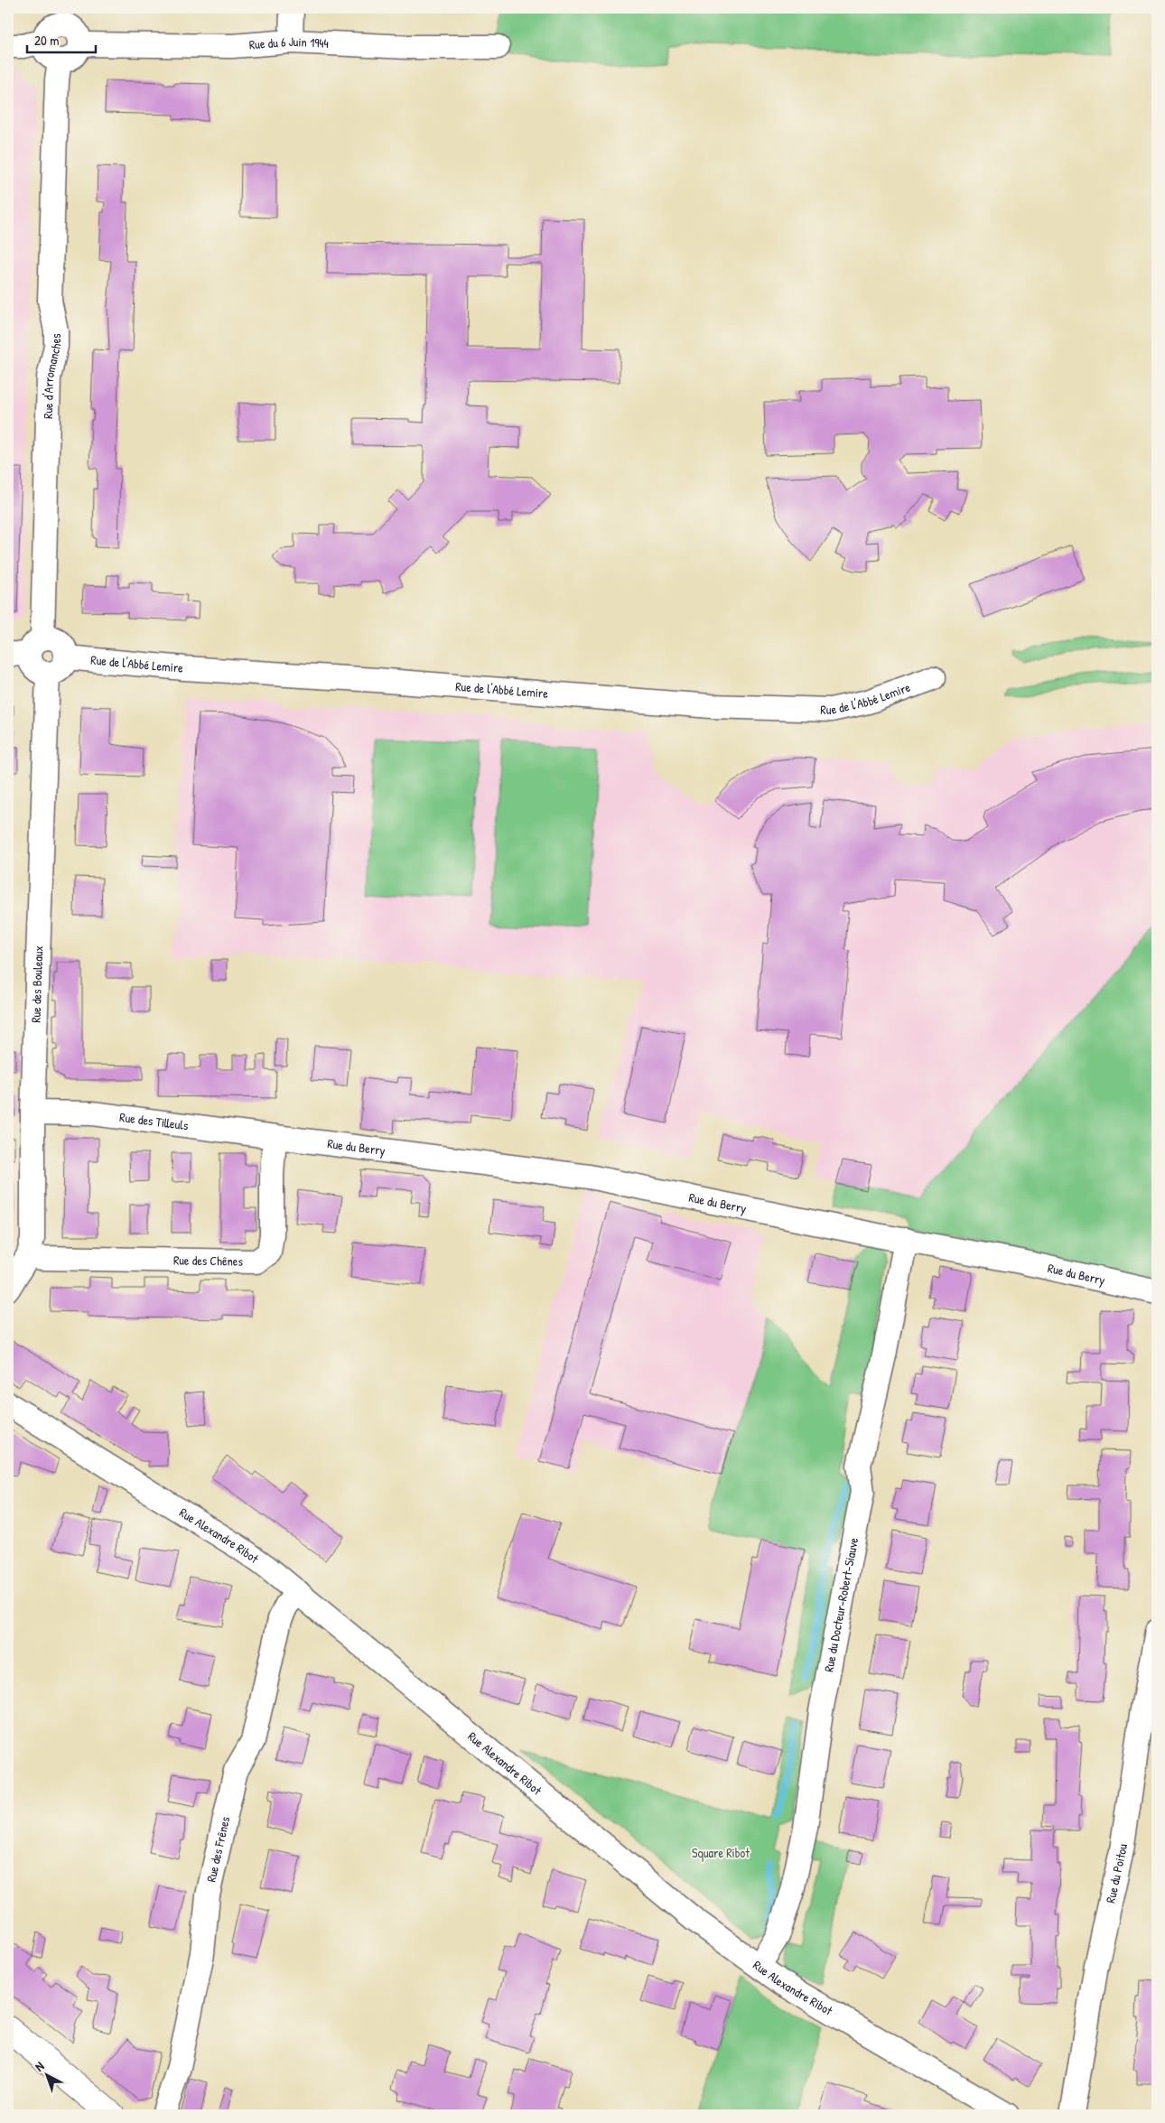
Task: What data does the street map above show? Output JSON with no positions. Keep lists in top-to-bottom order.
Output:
{
  "streets": {
    "street": [
      "Rue du 6 Juin 1944",
      "Rue d'Arromanches",
      "Rue de l'Abbé Lemire",
      "Rue des Bouleaux",
      "Rue des Tilleuls",
      "Rue du Berry",
      "Rue des Chênes",
      "Rue Alexandre Ribot",
      "Rue du Docteur-Robert-Siauve",
      "Rue des Frênes",
      "Rue du Poitou"
    ]
  },
  "crossings": [
    ["Rue du 6 Juin 1944", "Rue d'Arromanches"],
    ["Rue d'Arromanches", "Rue de l'Abbé Lemire"],
    ["Rue d'Arromanches", "Rue des Bouleaux"],
    ["Rue de l'Abbé Lemire", "Rue des Bouleaux"],
    ["Rue des Bouleaux", "Rue des Tilleuls"],
    ["Rue des Bouleaux", "Rue des Chênes"],
    ["Rue des Tilleuls", "Rue du Berry"],
    ["Rue des Tilleuls", "Rue des Chênes"],
    ["Rue du Berry", "Rue des Chênes"],
    ["Rue du Berry", "Rue du Docteur-Robert-Siauve"],
    ["Rue Alexandre Ribot", "Rue du Docteur-Robert-Siauve"],
    ["Rue Alexandre Ribot", "Rue des Frênes"]
  ],
  "parks": ["Square Ribot"],
  "scale_bar": "20 m",
  "north": "top left"
}
